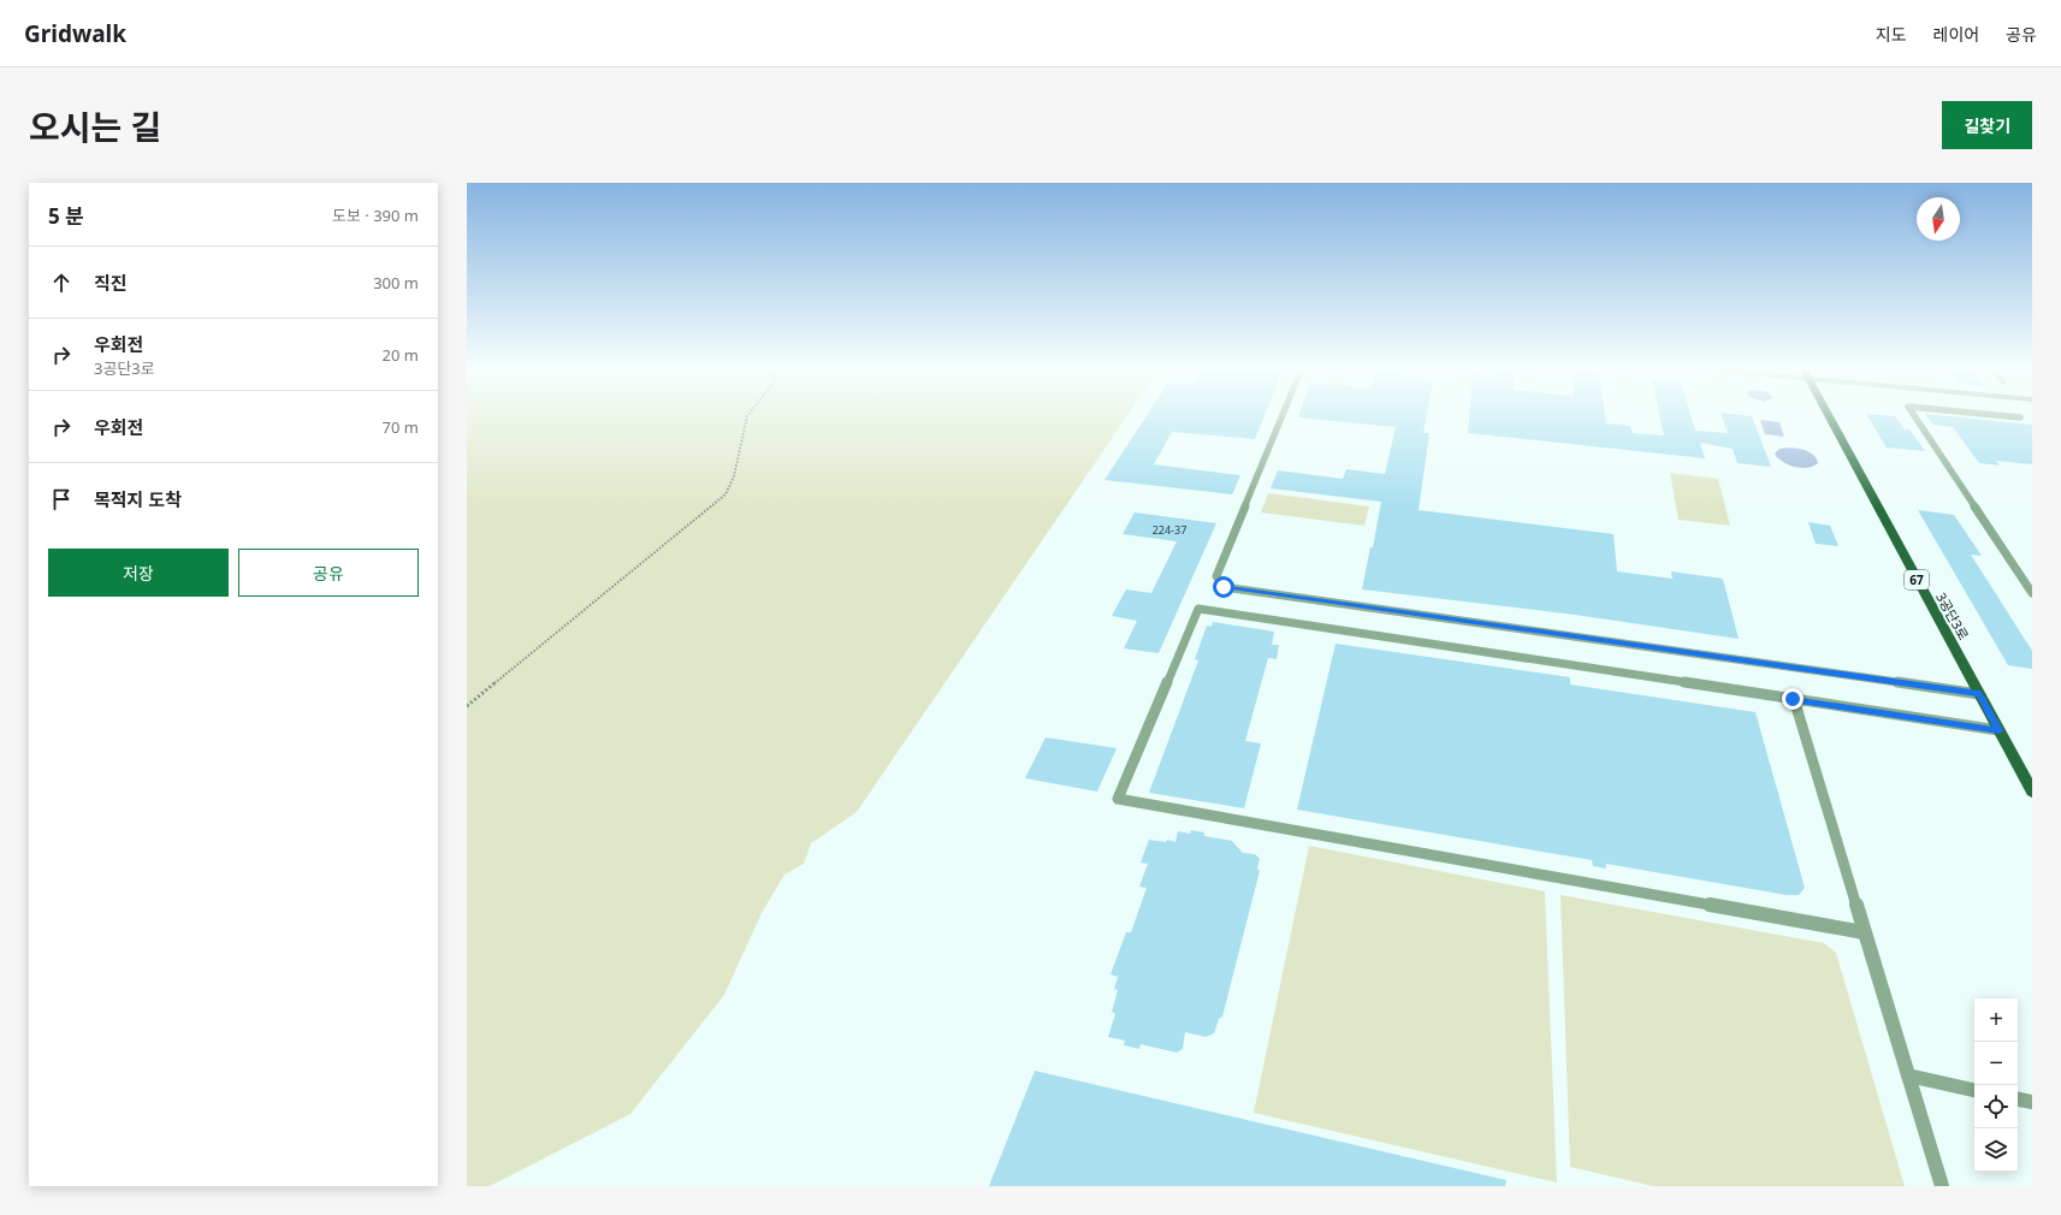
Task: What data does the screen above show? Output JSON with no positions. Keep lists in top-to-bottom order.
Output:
{
  "streets": {
    "main road": ["67", "3공단3로"]
  },
  "house_numbers": ["224-37"],
  "north": "bottom",
  "page": {
    "header": "Gridwalk",
    "nav": ["지도", "레이어", "공유"],
    "title": "오시는 길",
    "buttons": [
      "길찾기",
      ["저장", "공유"]
    ],
    "heading": ["5 분", "도보 · 390 m"],
    "list": [
      ["직진", "300 m"],
      ["우회전", "3공단3로", "20 m"],
      ["우회전", "70 m"],
      "목적지 도착"
    ],
    "map_buttons": ["+", "−"]
  }
}
